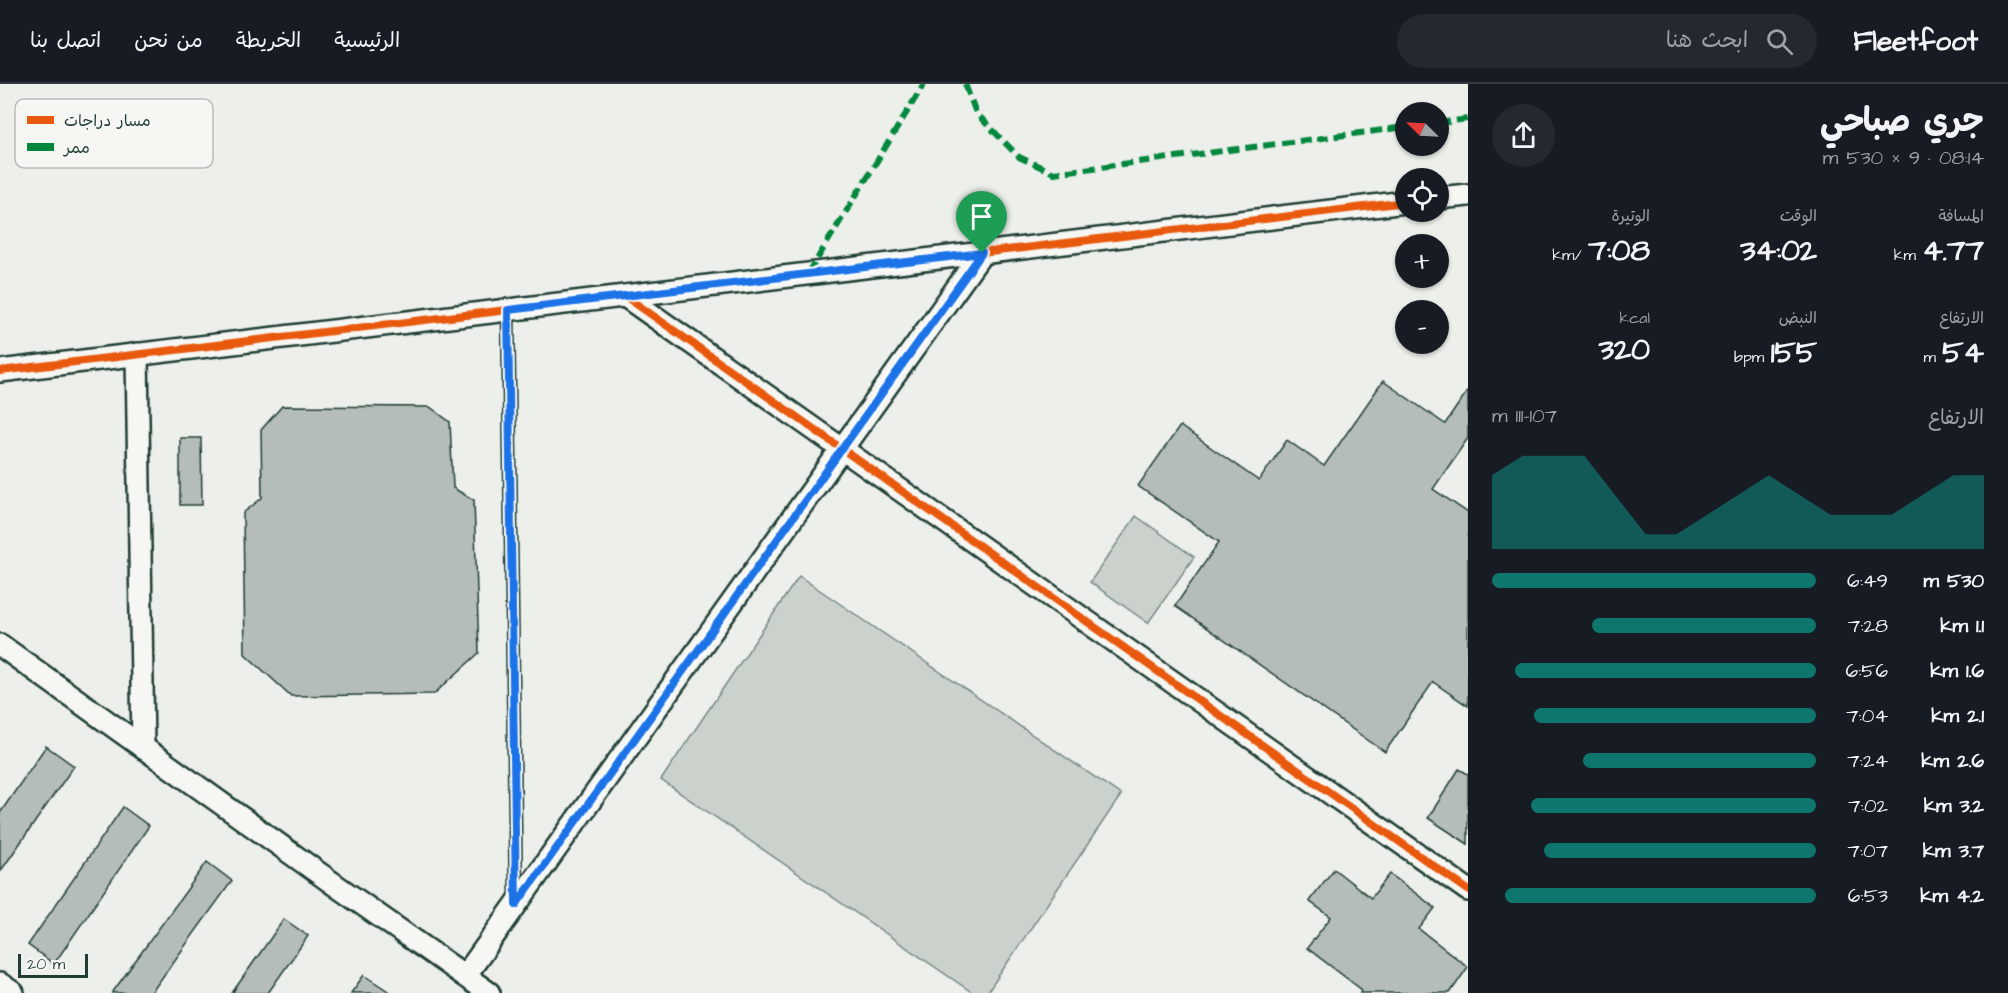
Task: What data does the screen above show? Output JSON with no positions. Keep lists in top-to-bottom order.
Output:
{
  "legend": ["مسار دراجات", "ممر"],
  "scale_bar": "20 m",
  "north": "top left",
  "page": {
    "header": "Fleetfoot",
    "search": "ابحث هنا",
    "nav": [
      "الرئيسية",
      "الخريطة",
      "من نحن",
      "اتصل بنا"
    ],
    "heading": ["جري صباحي", "08:14 · 9 × 530 m"],
    "map_buttons": ["+", "−"],
    "stats": [
      ["المسافة", "4.77 km"],
      ["الوقت", "34:02"],
      ["الوتيرة", "7:08 /km"],
      ["الارتفاع", "54 m"],
      ["النبض", "155 bpm"],
      ["kcal", "320"]
    ],
    "chart": ["الارتفاع", "107–111 m"],
    "list": [
      {
        "name": "530 m",
        "note": "6:49"
      },
      {
        "name": "1.1 km",
        "note": "7:28"
      },
      {
        "name": "1.6 km",
        "note": "6:56"
      },
      {
        "name": "2.1 km",
        "note": "7:04"
      },
      {
        "name": "2.6 km",
        "note": "7:24"
      },
      {
        "name": "3.2 km",
        "note": "7:02"
      },
      {
        "name": "3.7 km",
        "note": "7:07"
      },
      {
        "name": "4.2 km",
        "note": "6:53"
      }
    ],
    "scale": "20 m"
  }
}
